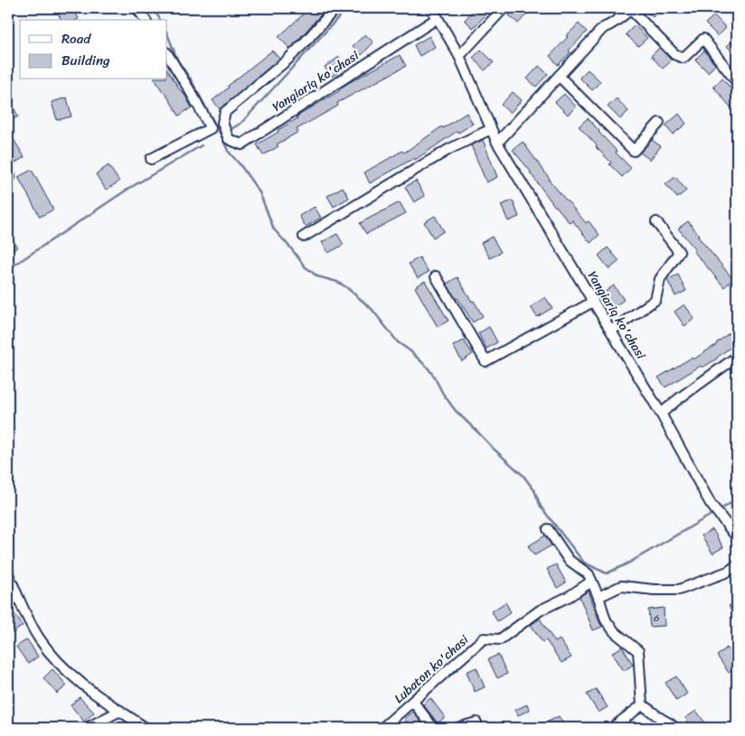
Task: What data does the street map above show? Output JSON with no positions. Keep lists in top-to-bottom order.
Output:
{
  "streets": {
    "street": ["Yangiariq ko'chasi", "Lubaton ko'chasi"]
  },
  "house_numbers": ["6"],
  "legend": ["Road", "Building"]
}
